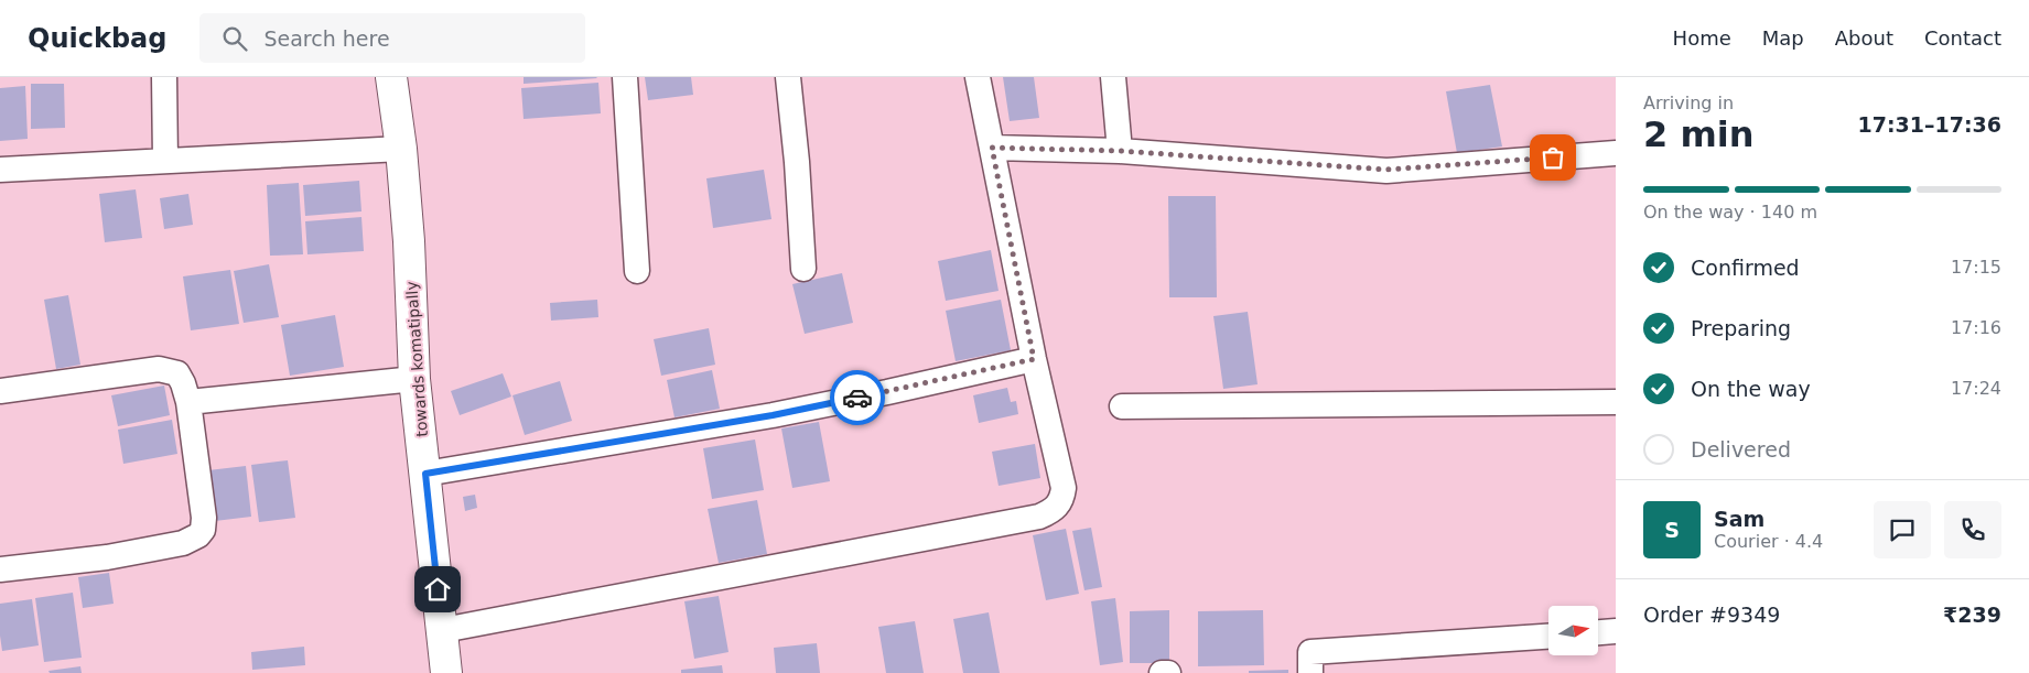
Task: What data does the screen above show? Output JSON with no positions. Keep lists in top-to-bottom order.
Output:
{
  "streets": {
    "street": ["towards komatipally"]
  },
  "north": "right",
  "page": {
    "header": "Quickbag",
    "search": "Search here",
    "nav": [
      "Home",
      "Map",
      "About",
      "Contact"
    ],
    "heading": ["2 min", "Arriving in", "17:31–17:36"],
    "panel": [
      "Sam",
      "Courier · 4.4",
      "Order #9349",
      "₹239"
    ],
    "bar": "On the way · 140 m",
    "list": [
      ["Confirmed", "17:15"],
      ["Preparing", "17:16"],
      ["On the way", "17:24"],
      "Delivered"
    ],
    "round": "S"
  }
}
